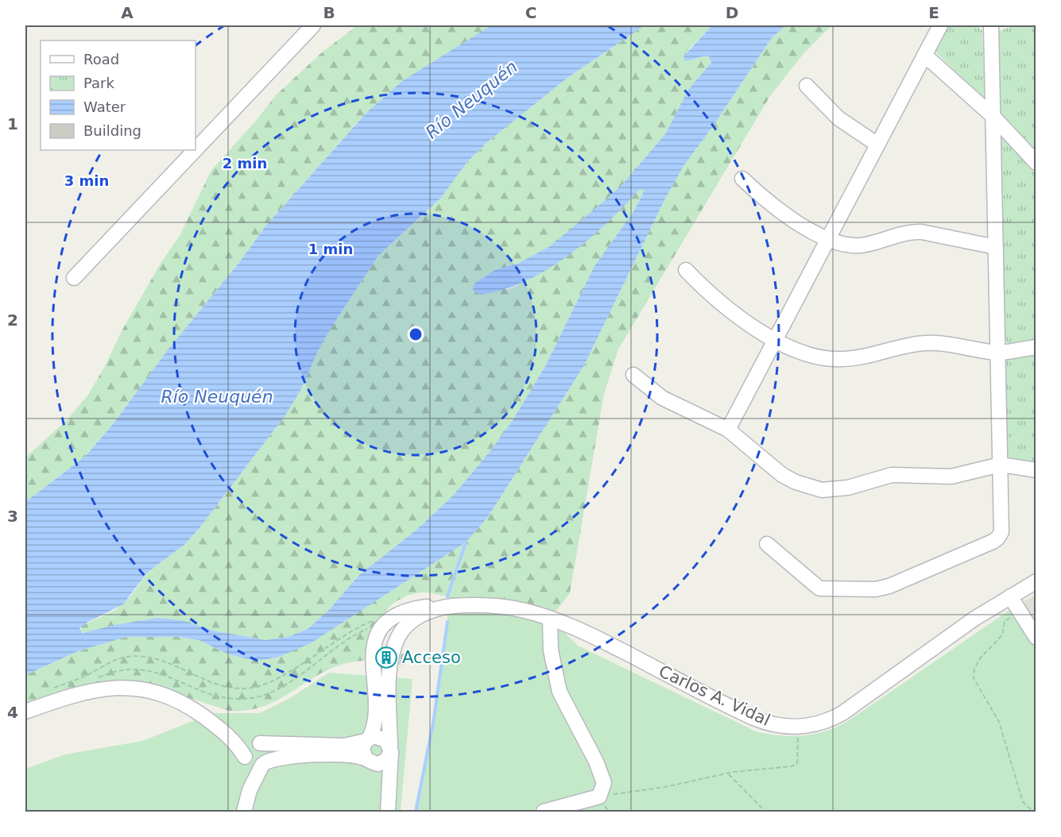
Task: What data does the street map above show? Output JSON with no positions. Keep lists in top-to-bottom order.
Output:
{
  "streets": {
    "street": ["Carlos A. Vidal"]
  },
  "water": ["Río Neuquén"],
  "places": {
    "building": ["Acceso"]
  },
  "legend": [
    "Road",
    "Park",
    "Water",
    "Building"
  ],
  "grid": {
    "columns": [
      "A",
      "B",
      "C",
      "D",
      "E"
    ],
    "rows": [
      "1",
      "2",
      "3",
      "4"
    ]
  },
  "rings": ["2 min", "3 min", "1 min"]
}
